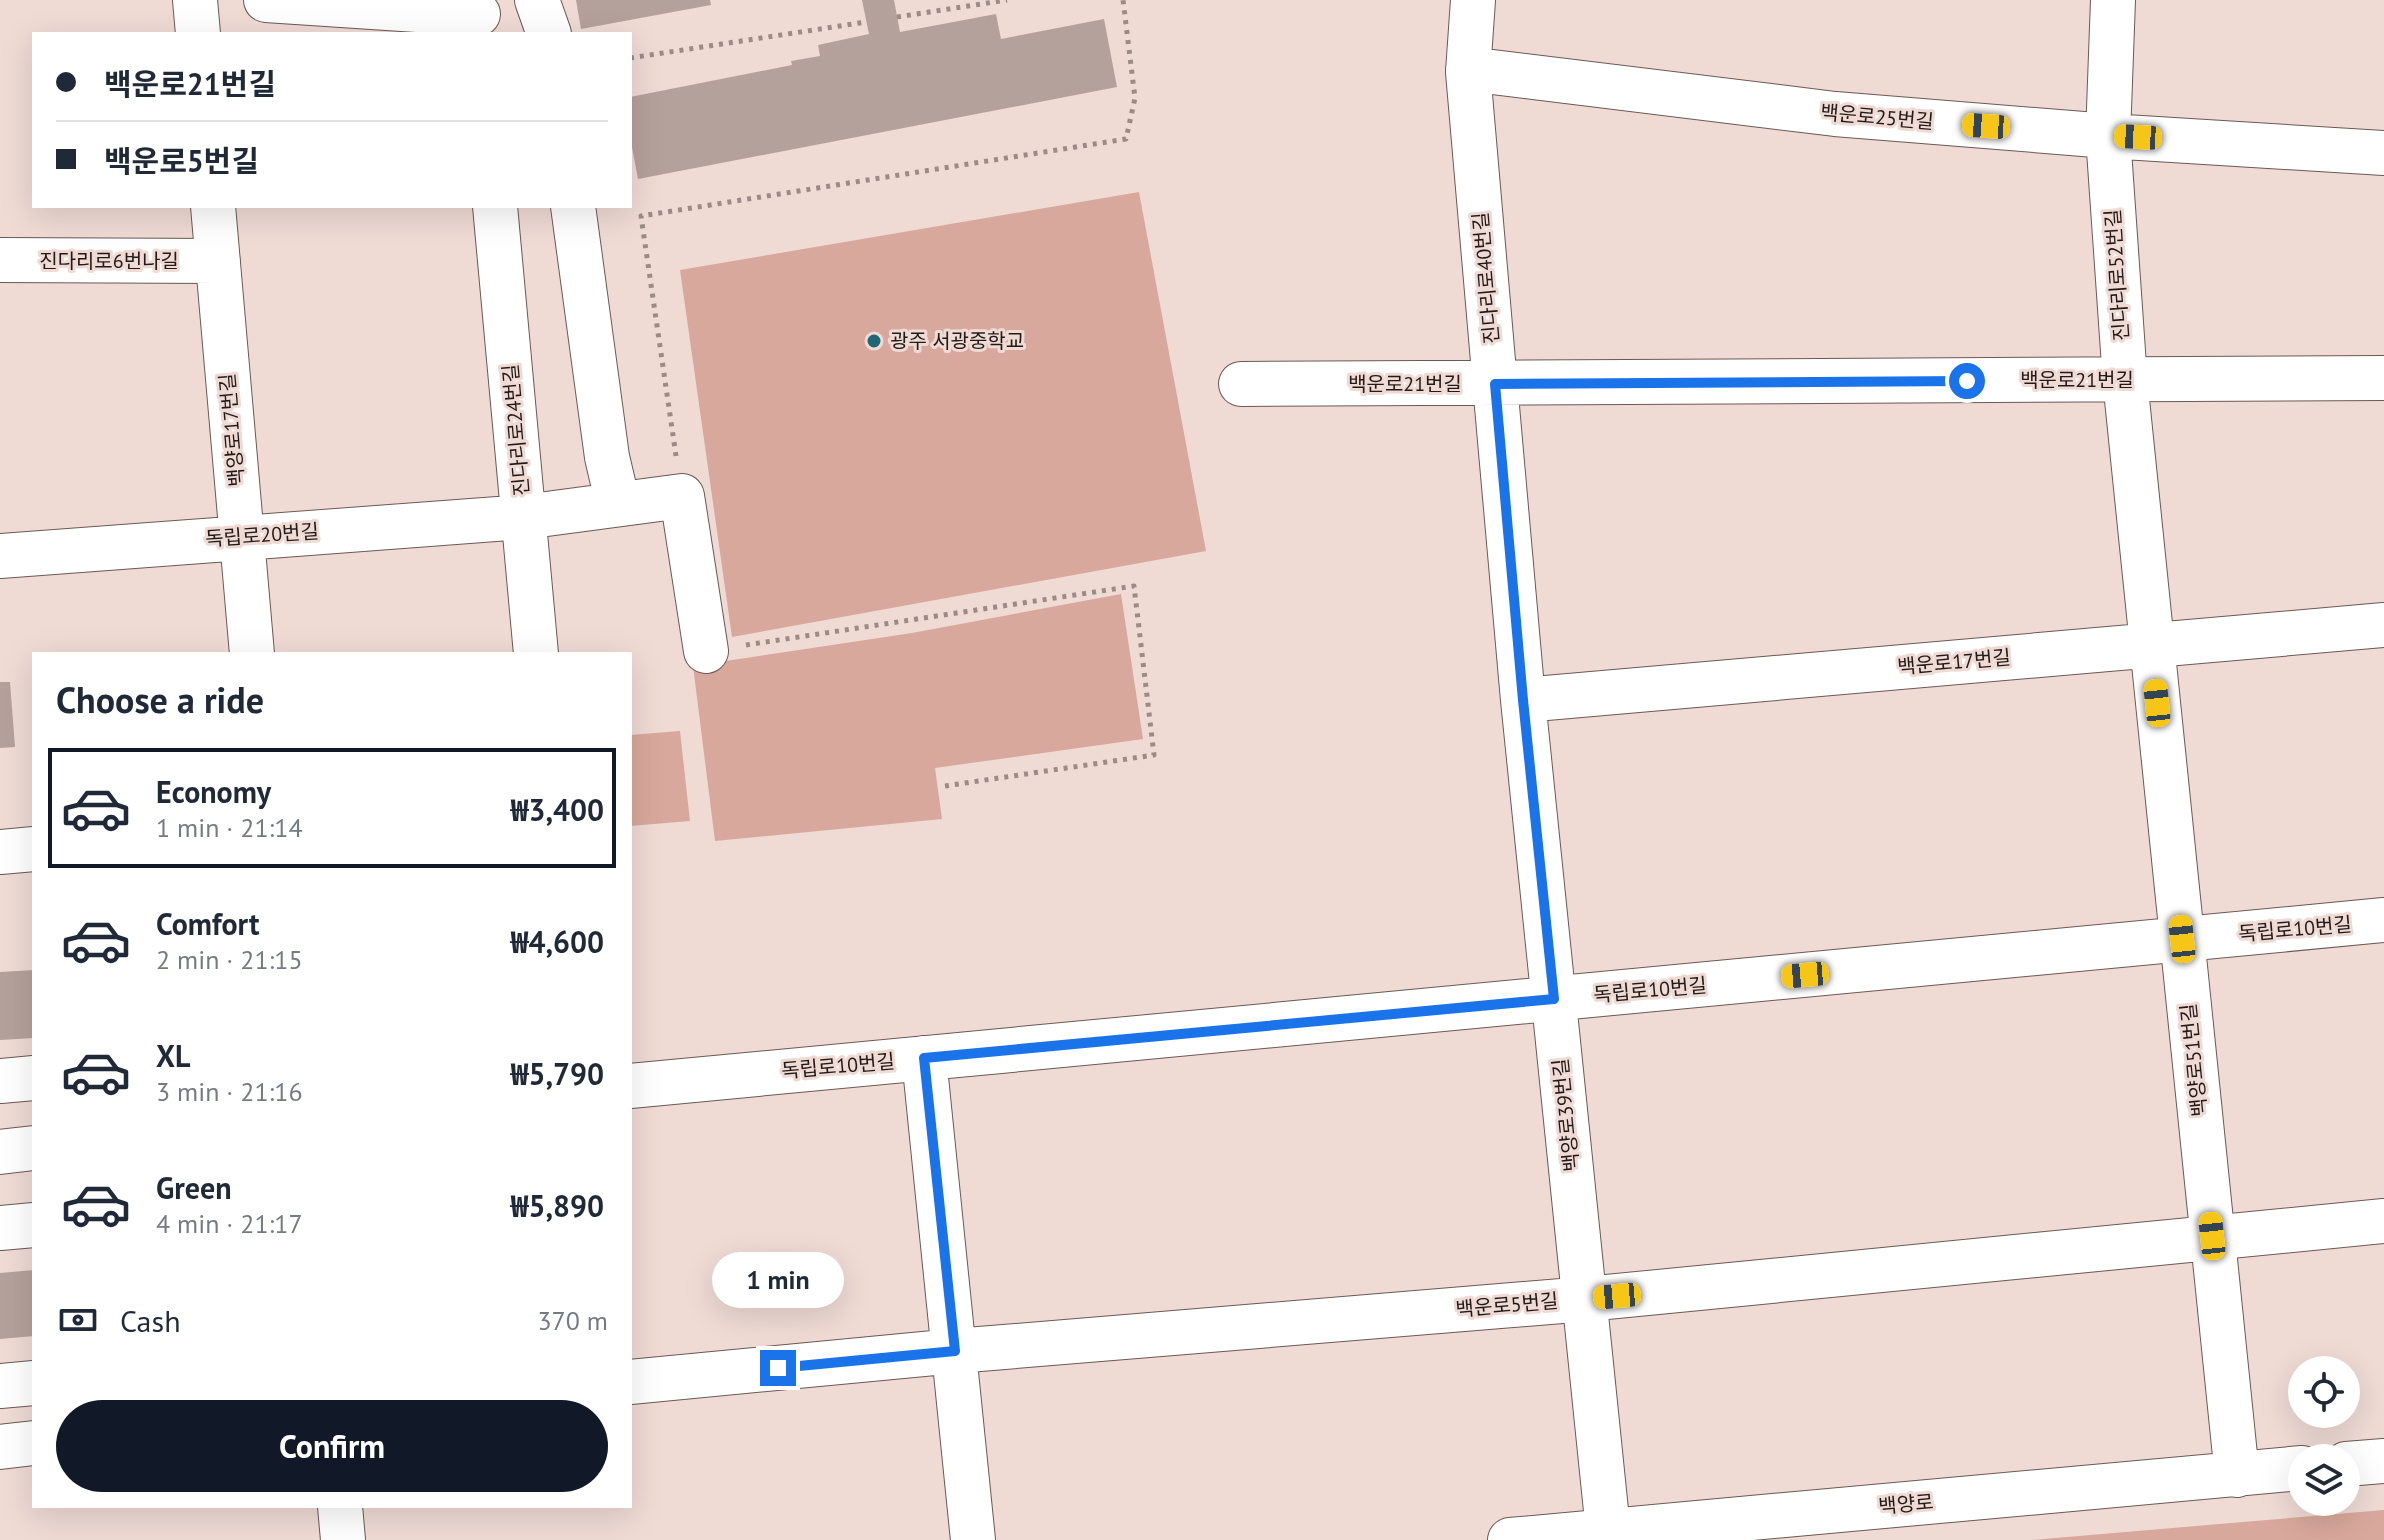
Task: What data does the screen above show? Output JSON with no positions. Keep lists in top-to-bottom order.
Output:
{
  "streets": {
    "street": [
      "백운로25번길",
      "진다리로6번나길",
      "진다리로52번길",
      "진다리로40번길",
      "백운로21번길",
      "백양로17번길",
      "진다리로24번길",
      "독립로20번길",
      "백운로17번길",
      "독립로10번길",
      "백양로51번길",
      "백양로39번길",
      "백운로5번길",
      "백양로"
    ]
  },
  "crossings": [
    ["백운로25번길", "진다리로52번길"],
    ["백운로25번길", "진다리로40번길"],
    ["진다리로6번나길", "백양로17번길"],
    ["진다리로52번길", "백운로21번길"],
    ["진다리로52번길", "백운로17번길"],
    ["진다리로52번길", "백양로51번길"],
    ["진다리로40번길", "백운로21번길"],
    ["진다리로40번길", "백운로17번길"],
    ["진다리로40번길", "백양로39번길"],
    ["백양로17번길", "독립로20번길"],
    ["진다리로24번길", "독립로20번길"],
    ["백운로17번길", "백양로51번길"],
    ["백운로17번길", "백양로39번길"],
    ["독립로10번길", "백양로51번길"],
    ["독립로10번길", "백양로39번길"],
    ["백양로51번길", "백운로5번길"],
    ["백양로51번길", "백양로"],
    ["백양로39번길", "백운로5번길"],
    ["백양로39번길", "백양로"]
  ],
  "places": ["광주 서광중학교"],
  "page": {
    "banner": ["백운로21번길", "백운로5번길"],
    "heading": "Choose a ride",
    "list": [
      {
        "name": "Economy",
        "note": "1 min · 21:14",
        "value": "₩3,400"
      },
      {
        "name": "Comfort",
        "note": "2 min · 21:15",
        "value": "₩4,600"
      },
      {
        "name": "XL",
        "note": "3 min · 21:16",
        "value": "₩5,790"
      },
      {
        "name": "Green",
        "note": "4 min · 21:17",
        "value": "₩5,890"
      }
    ],
    "bubble": "1 min",
    "pay": ["Cash", "370 m"],
    "buttons": "Confirm"
  }
}
